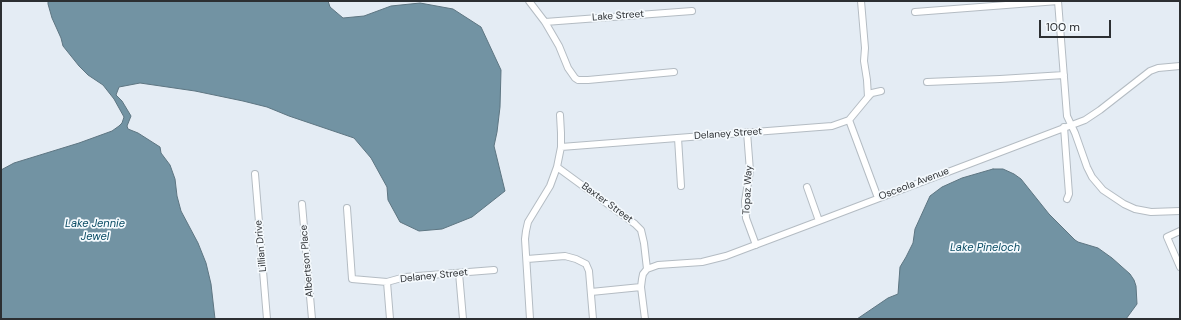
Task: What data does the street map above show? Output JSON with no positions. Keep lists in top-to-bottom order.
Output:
{
  "streets": {
    "street": [
      "Lake Street",
      "Delaney Street",
      "Osceola Avenue",
      "Topaz Way",
      "Baxter Street",
      "Lillian Drive",
      "Albertson Place"
    ]
  },
  "crossings": [
    ["Delaney Street", "Topaz Way"],
    ["Osceola Avenue", "Topaz Way"],
    ["Osceola Avenue", "Baxter Street"]
  ],
  "water": ["Lake Jennie Jewel", "Lake Pineloch"],
  "scale_bar": "100 m"
}
